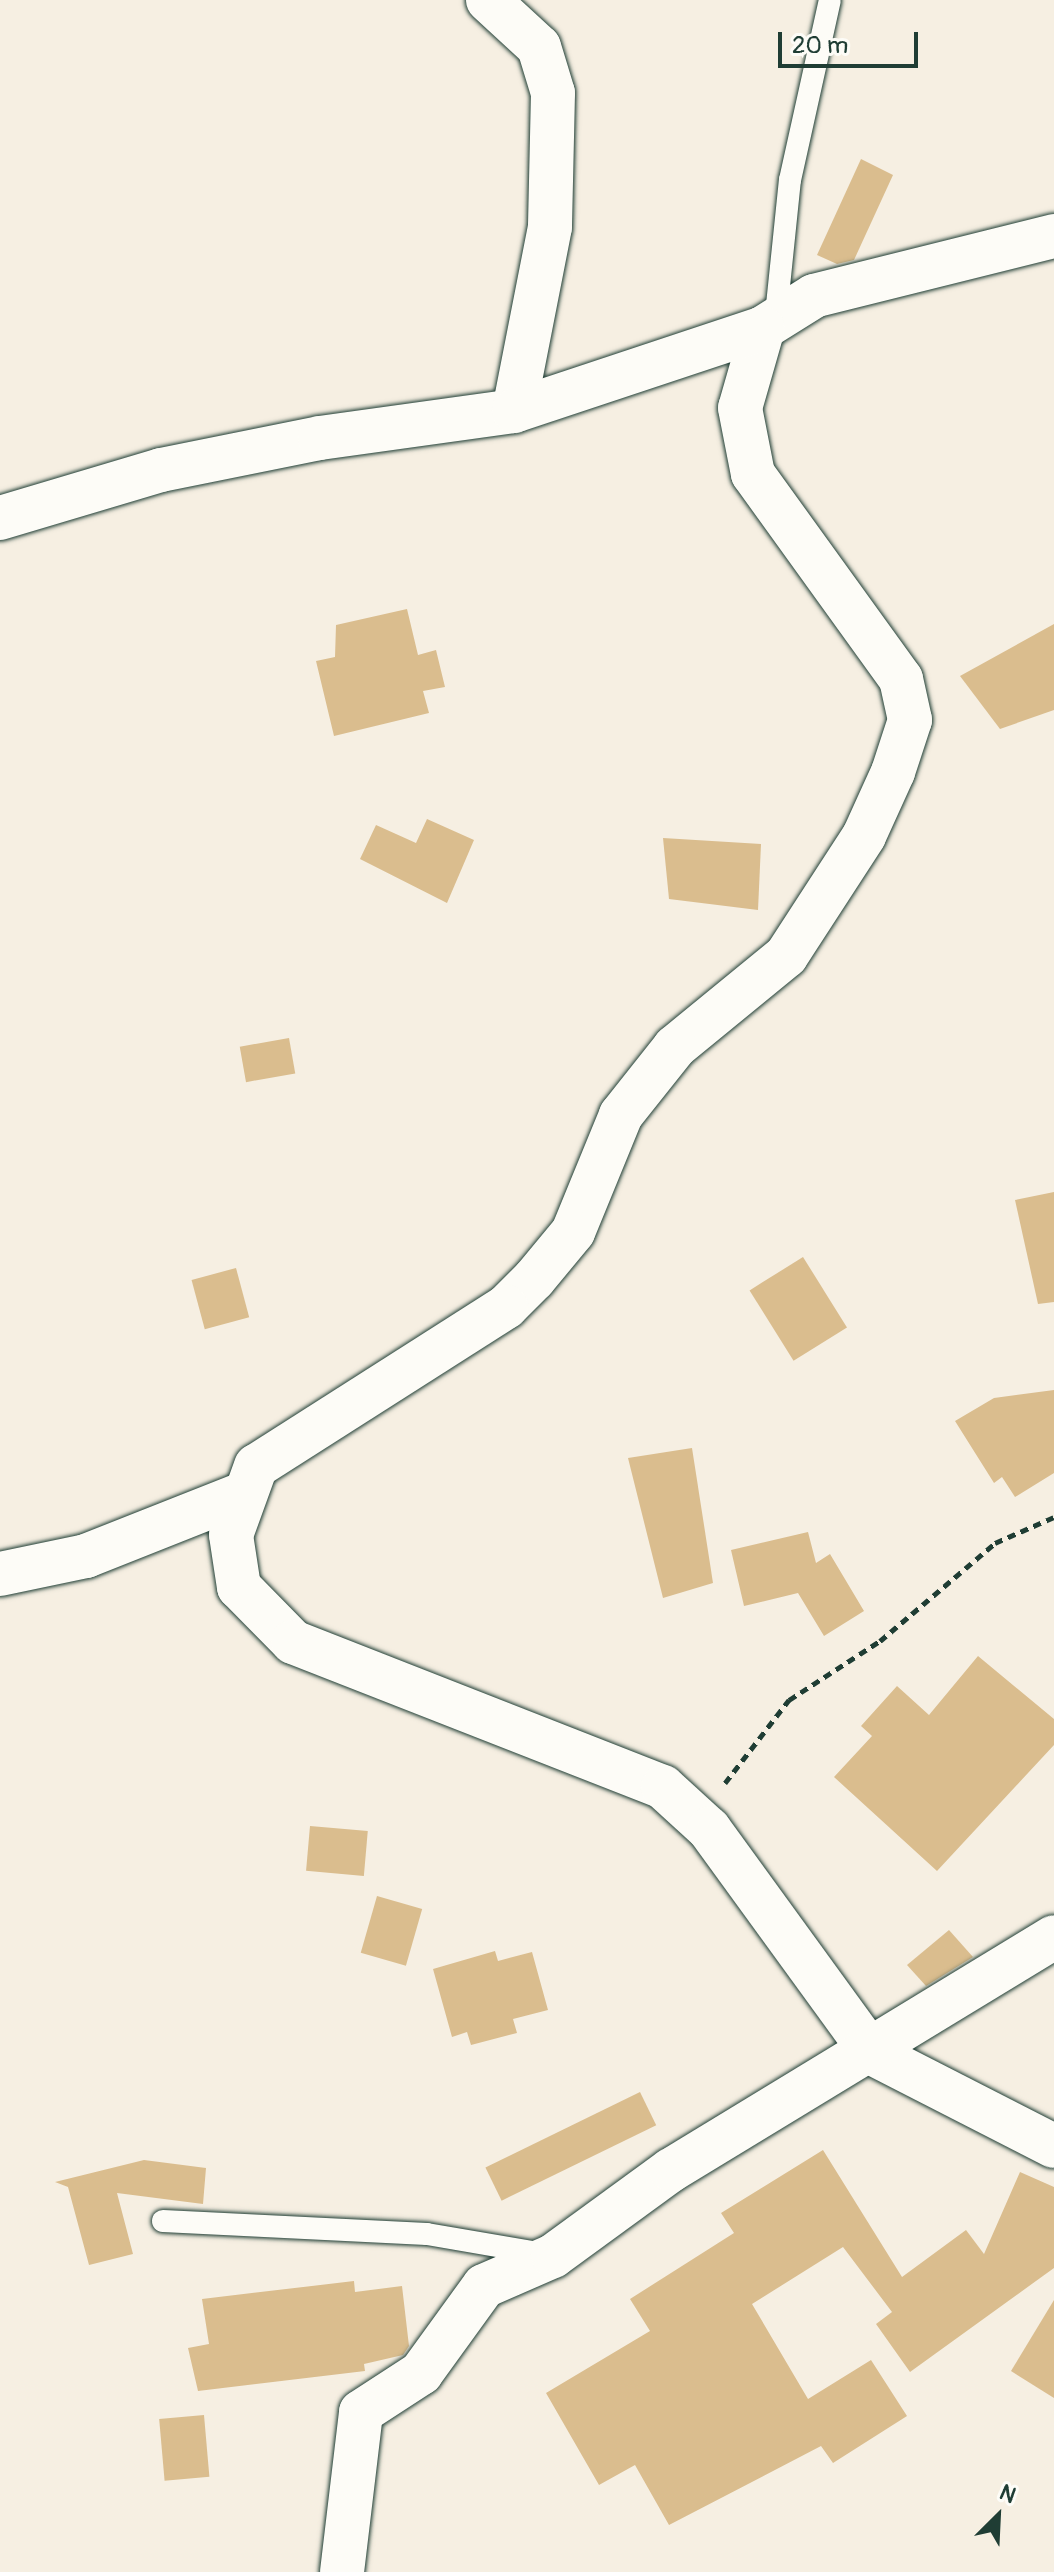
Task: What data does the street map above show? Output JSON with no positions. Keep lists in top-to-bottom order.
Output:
{
  "scale_bar": "20 m",
  "north": "top right"
}
